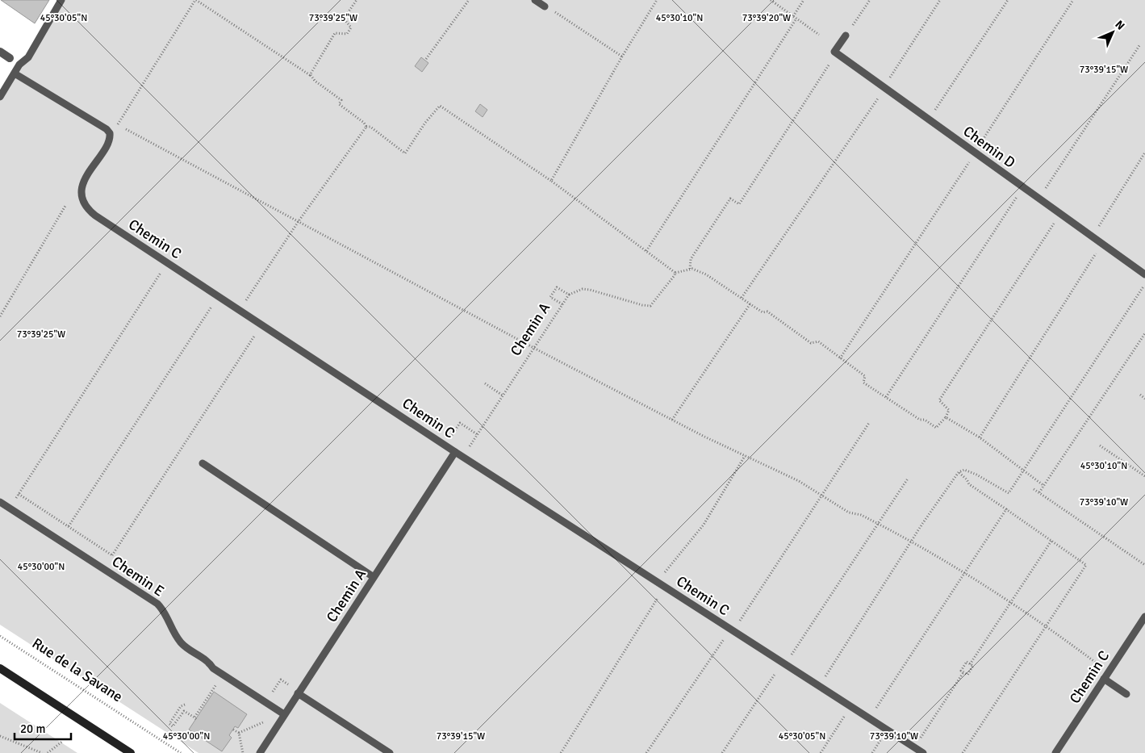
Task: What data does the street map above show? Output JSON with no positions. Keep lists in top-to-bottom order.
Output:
{
  "streets": {
    "lane": [
      "Chemin D",
      "Chemin C",
      "Chemin A",
      "Chemin E"
    ],
    "path": ["Rue de la Savane"]
  },
  "crossings": [
    ["Chemin C", "Chemin A"],
    ["Chemin A", "Chemin E"]
  ],
  "scale_bar": "20 m",
  "north": "top right",
  "coordinates": [
    "45°30'05\"N",
    "73°39'25\"W",
    "45°30'10\"N",
    "73°39'20\"W",
    "73°39'15\"W",
    "73°39'10\"W",
    "45°30'00\"N"
  ]
}
